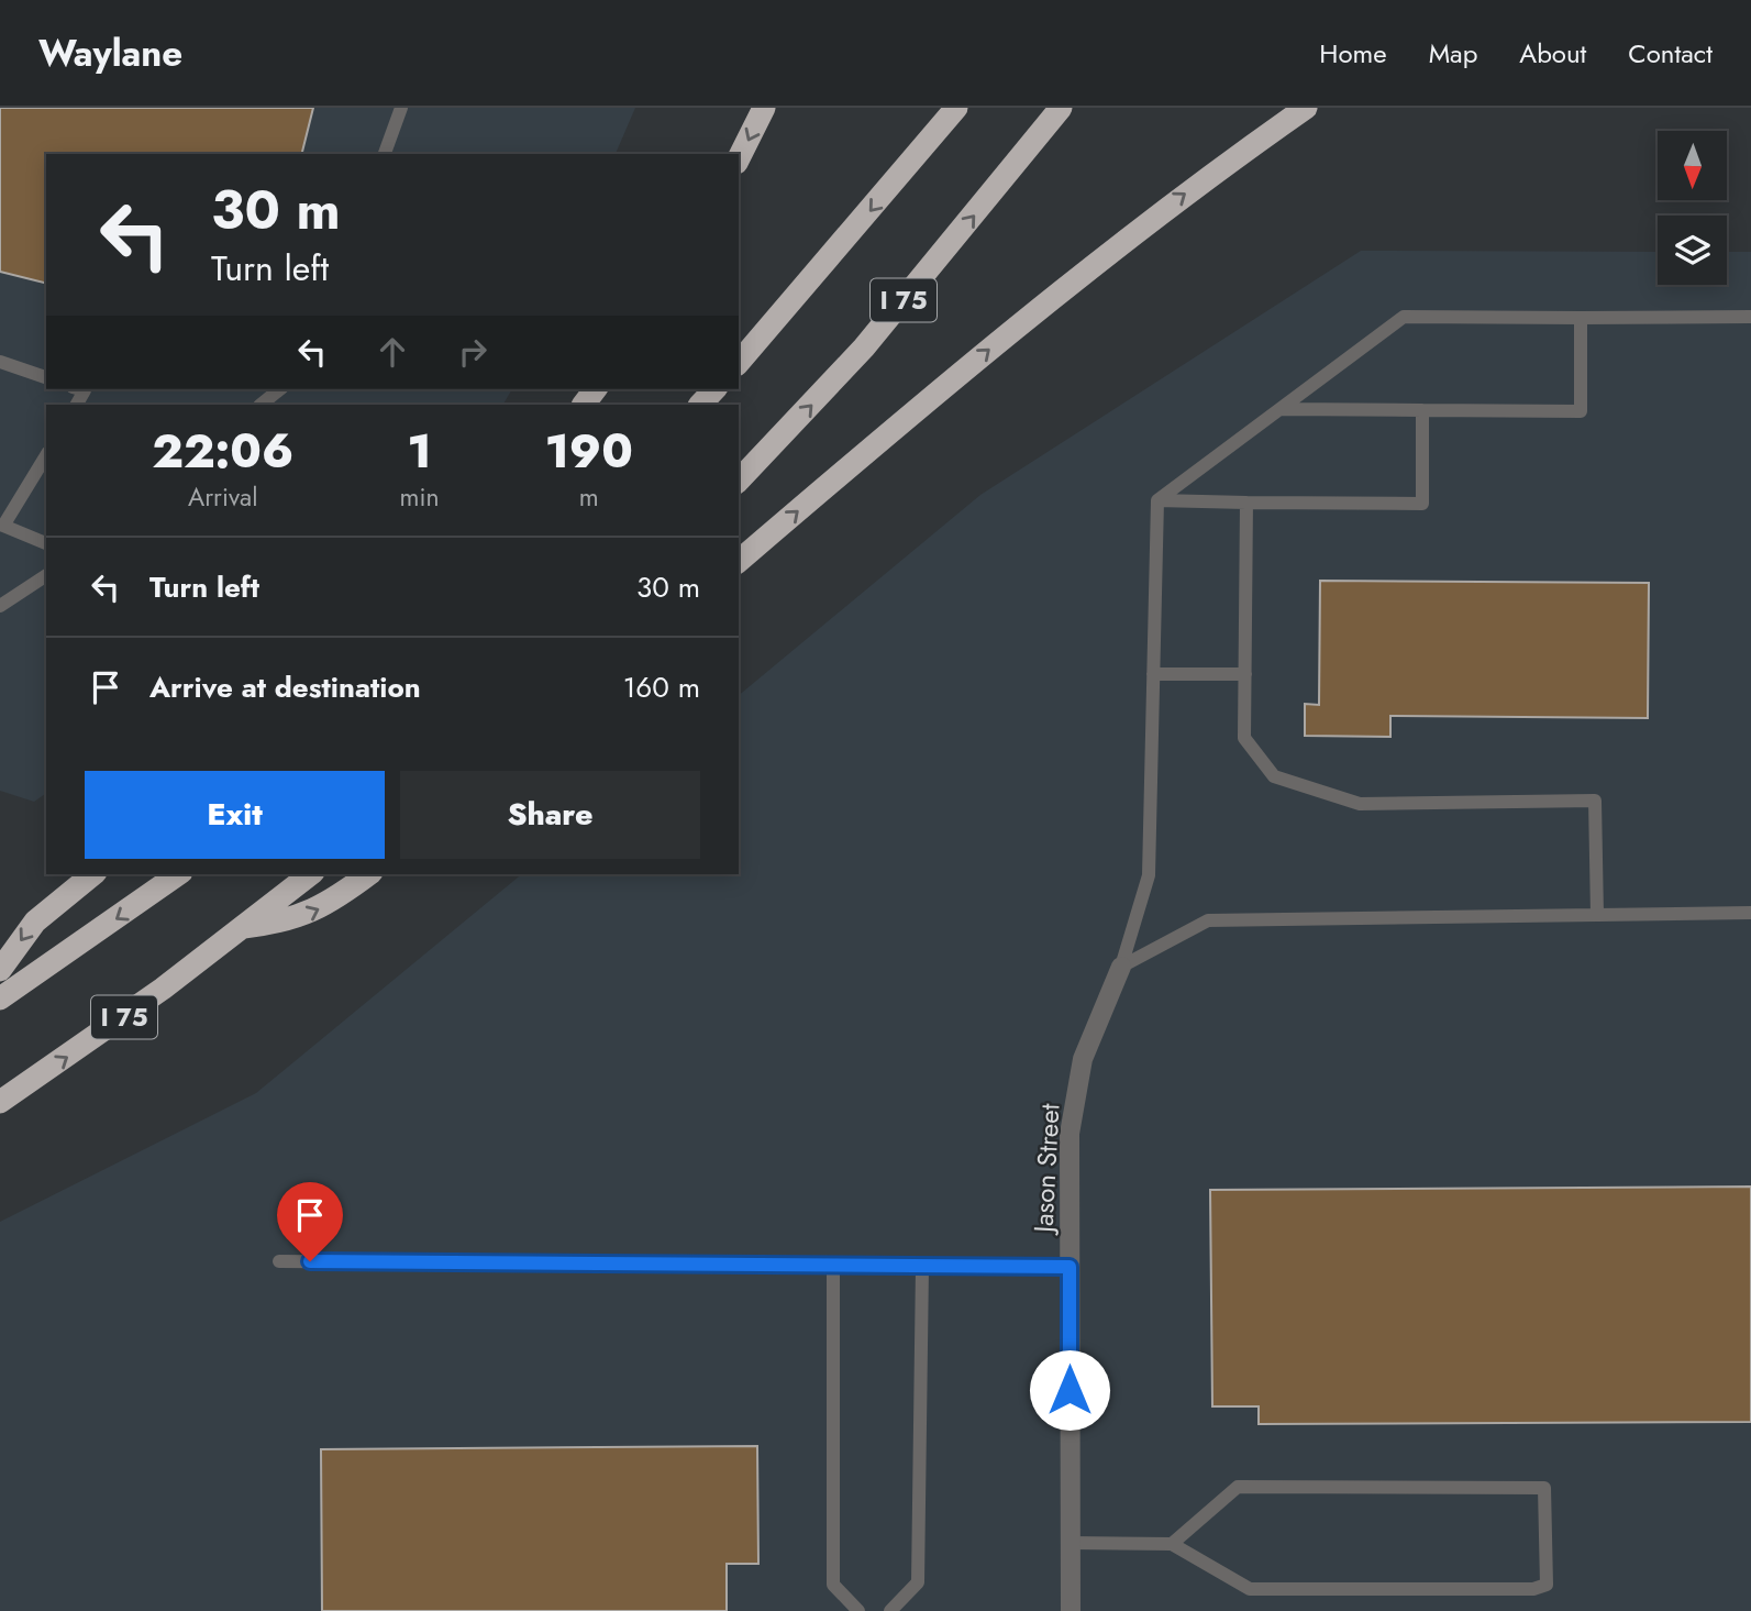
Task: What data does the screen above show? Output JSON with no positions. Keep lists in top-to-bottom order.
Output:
{
  "streets": {
    "highway": ["I 75"],
    "street": ["Jason Street"]
  },
  "north": "bottom",
  "page": {
    "header": "Waylane",
    "nav": [
      "Home",
      "Map",
      "About",
      "Contact"
    ],
    "turn": ["30 m", "Turn left"],
    "eta": [
      "22:06",
      "Arrival",
      "1",
      "min",
      "190",
      "m"
    ],
    "list": [
      {
        "name": "Turn left",
        "value": "30 m"
      },
      {
        "name": "Arrive at destination",
        "value": "160 m"
      }
    ],
    "buttons": ["Exit", "Share"]
  }
}
